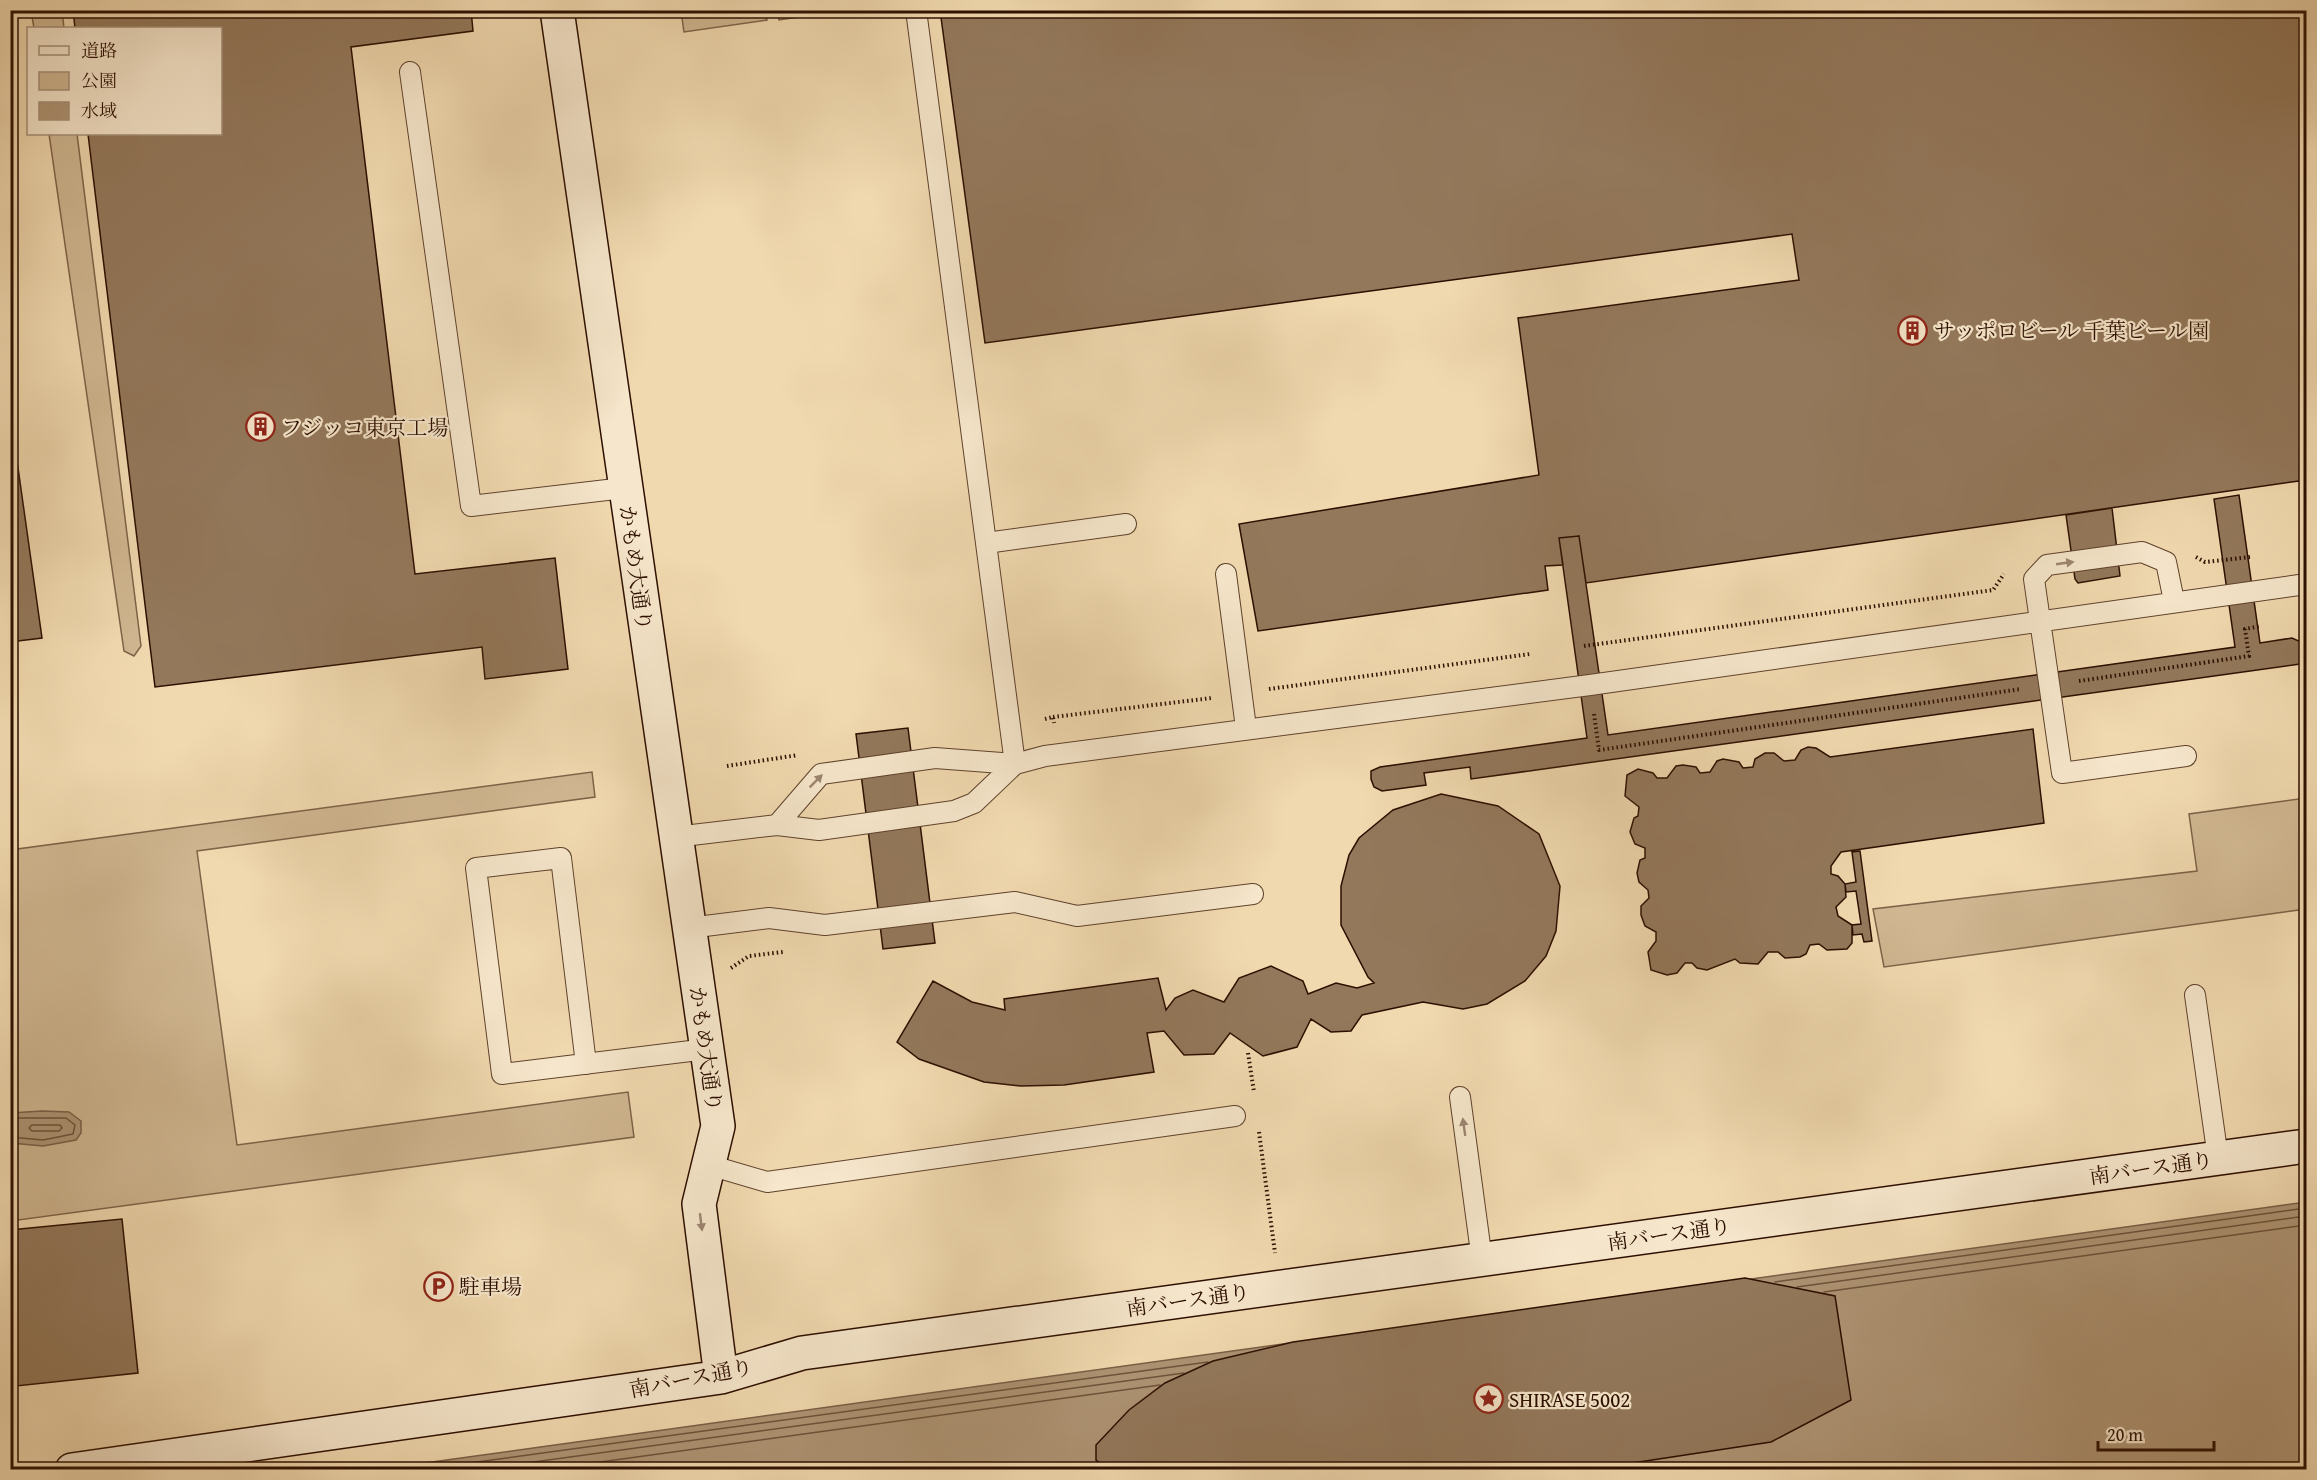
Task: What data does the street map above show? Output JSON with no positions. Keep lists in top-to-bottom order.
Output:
{
  "streets": {
    "street": ["かもめ大通り", "南バース通り"]
  },
  "places": {
    "building": ["サッポロビール 千葉ビール園", "フジッコ東京工場"],
    "parking": ["駐車場"],
    "place": ["SHIRASE 5002"]
  },
  "legend": ["道路", "公園", "水域"],
  "scale_bar": "20 m"
}
